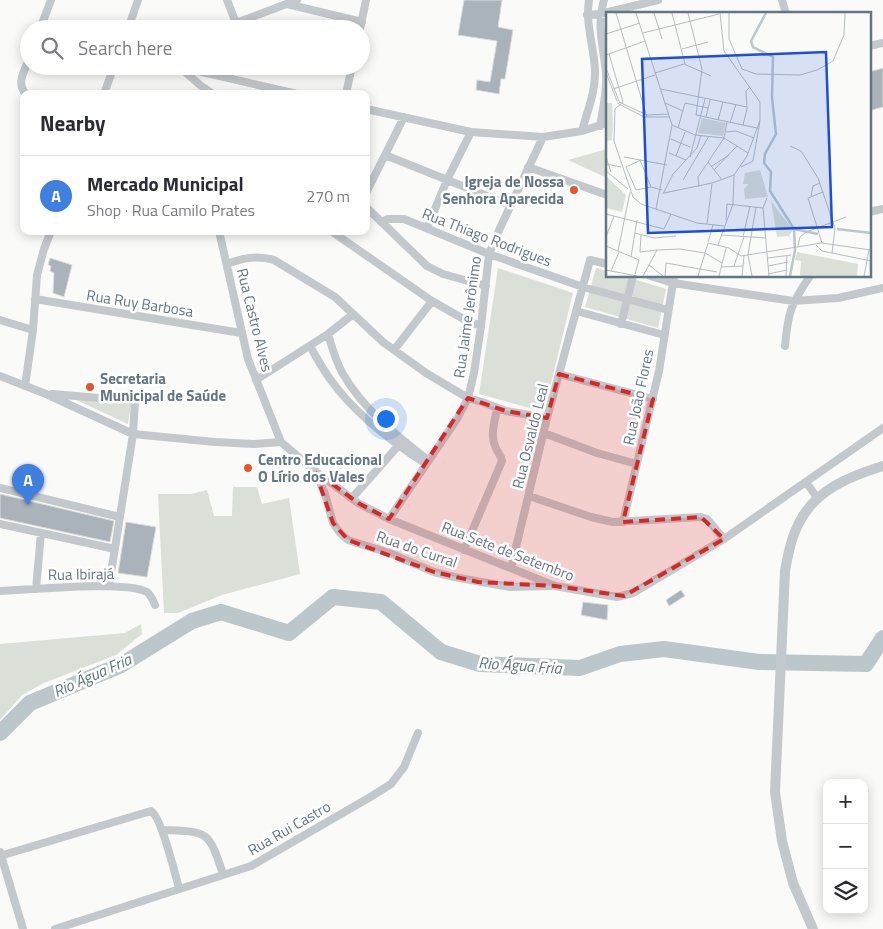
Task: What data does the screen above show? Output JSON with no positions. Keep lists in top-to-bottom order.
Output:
{
  "streets": {
    "street": [
      "Rua Thiago Rodrigues",
      "Rua Ruy Barbosa",
      "Rua Jaime Jerônimo",
      "Rua Castro Alves",
      "Rua João Flores",
      "Rua Osvaldo Leal",
      "Rua do Curral",
      "Rua Sete de Setembro",
      "Rua Ibirajá",
      "Rua Rui Castro"
    ]
  },
  "crossings": [
    ["Rua Thiago Rodrigues", "Rua Jaime Jerônimo"],
    ["Rua Thiago Rodrigues", "Rua João Flores"],
    ["Rua Thiago Rodrigues", "Rua Osvaldo Leal"],
    ["Rua Ruy Barbosa", "Rua Castro Alves"],
    ["Rua Jaime Jerônimo", "Rua Sete de Setembro"],
    ["Rua Castro Alves", "Rua Sete de Setembro"],
    ["Rua Osvaldo Leal", "Rua Sete de Setembro"],
    ["Rua do Curral", "Rua Sete de Setembro"]
  ],
  "water": ["Rio Água Fria"],
  "places": ["Igreja de Nossa Senhora Aparecida", "Secretaria Municipal de Saúde", "Centro Educacional O Lírio dos Vales"],
  "page": {
    "search": "Search here",
    "heading": "Nearby",
    "list": [
      {
        "mark": "A",
        "name": "Mercado Municipal",
        "note": "Shop · Rua Camilo Prates",
        "value": "270 m"
      }
    ],
    "pins": "A",
    "map_buttons": ["+", "−"]
  }
}
